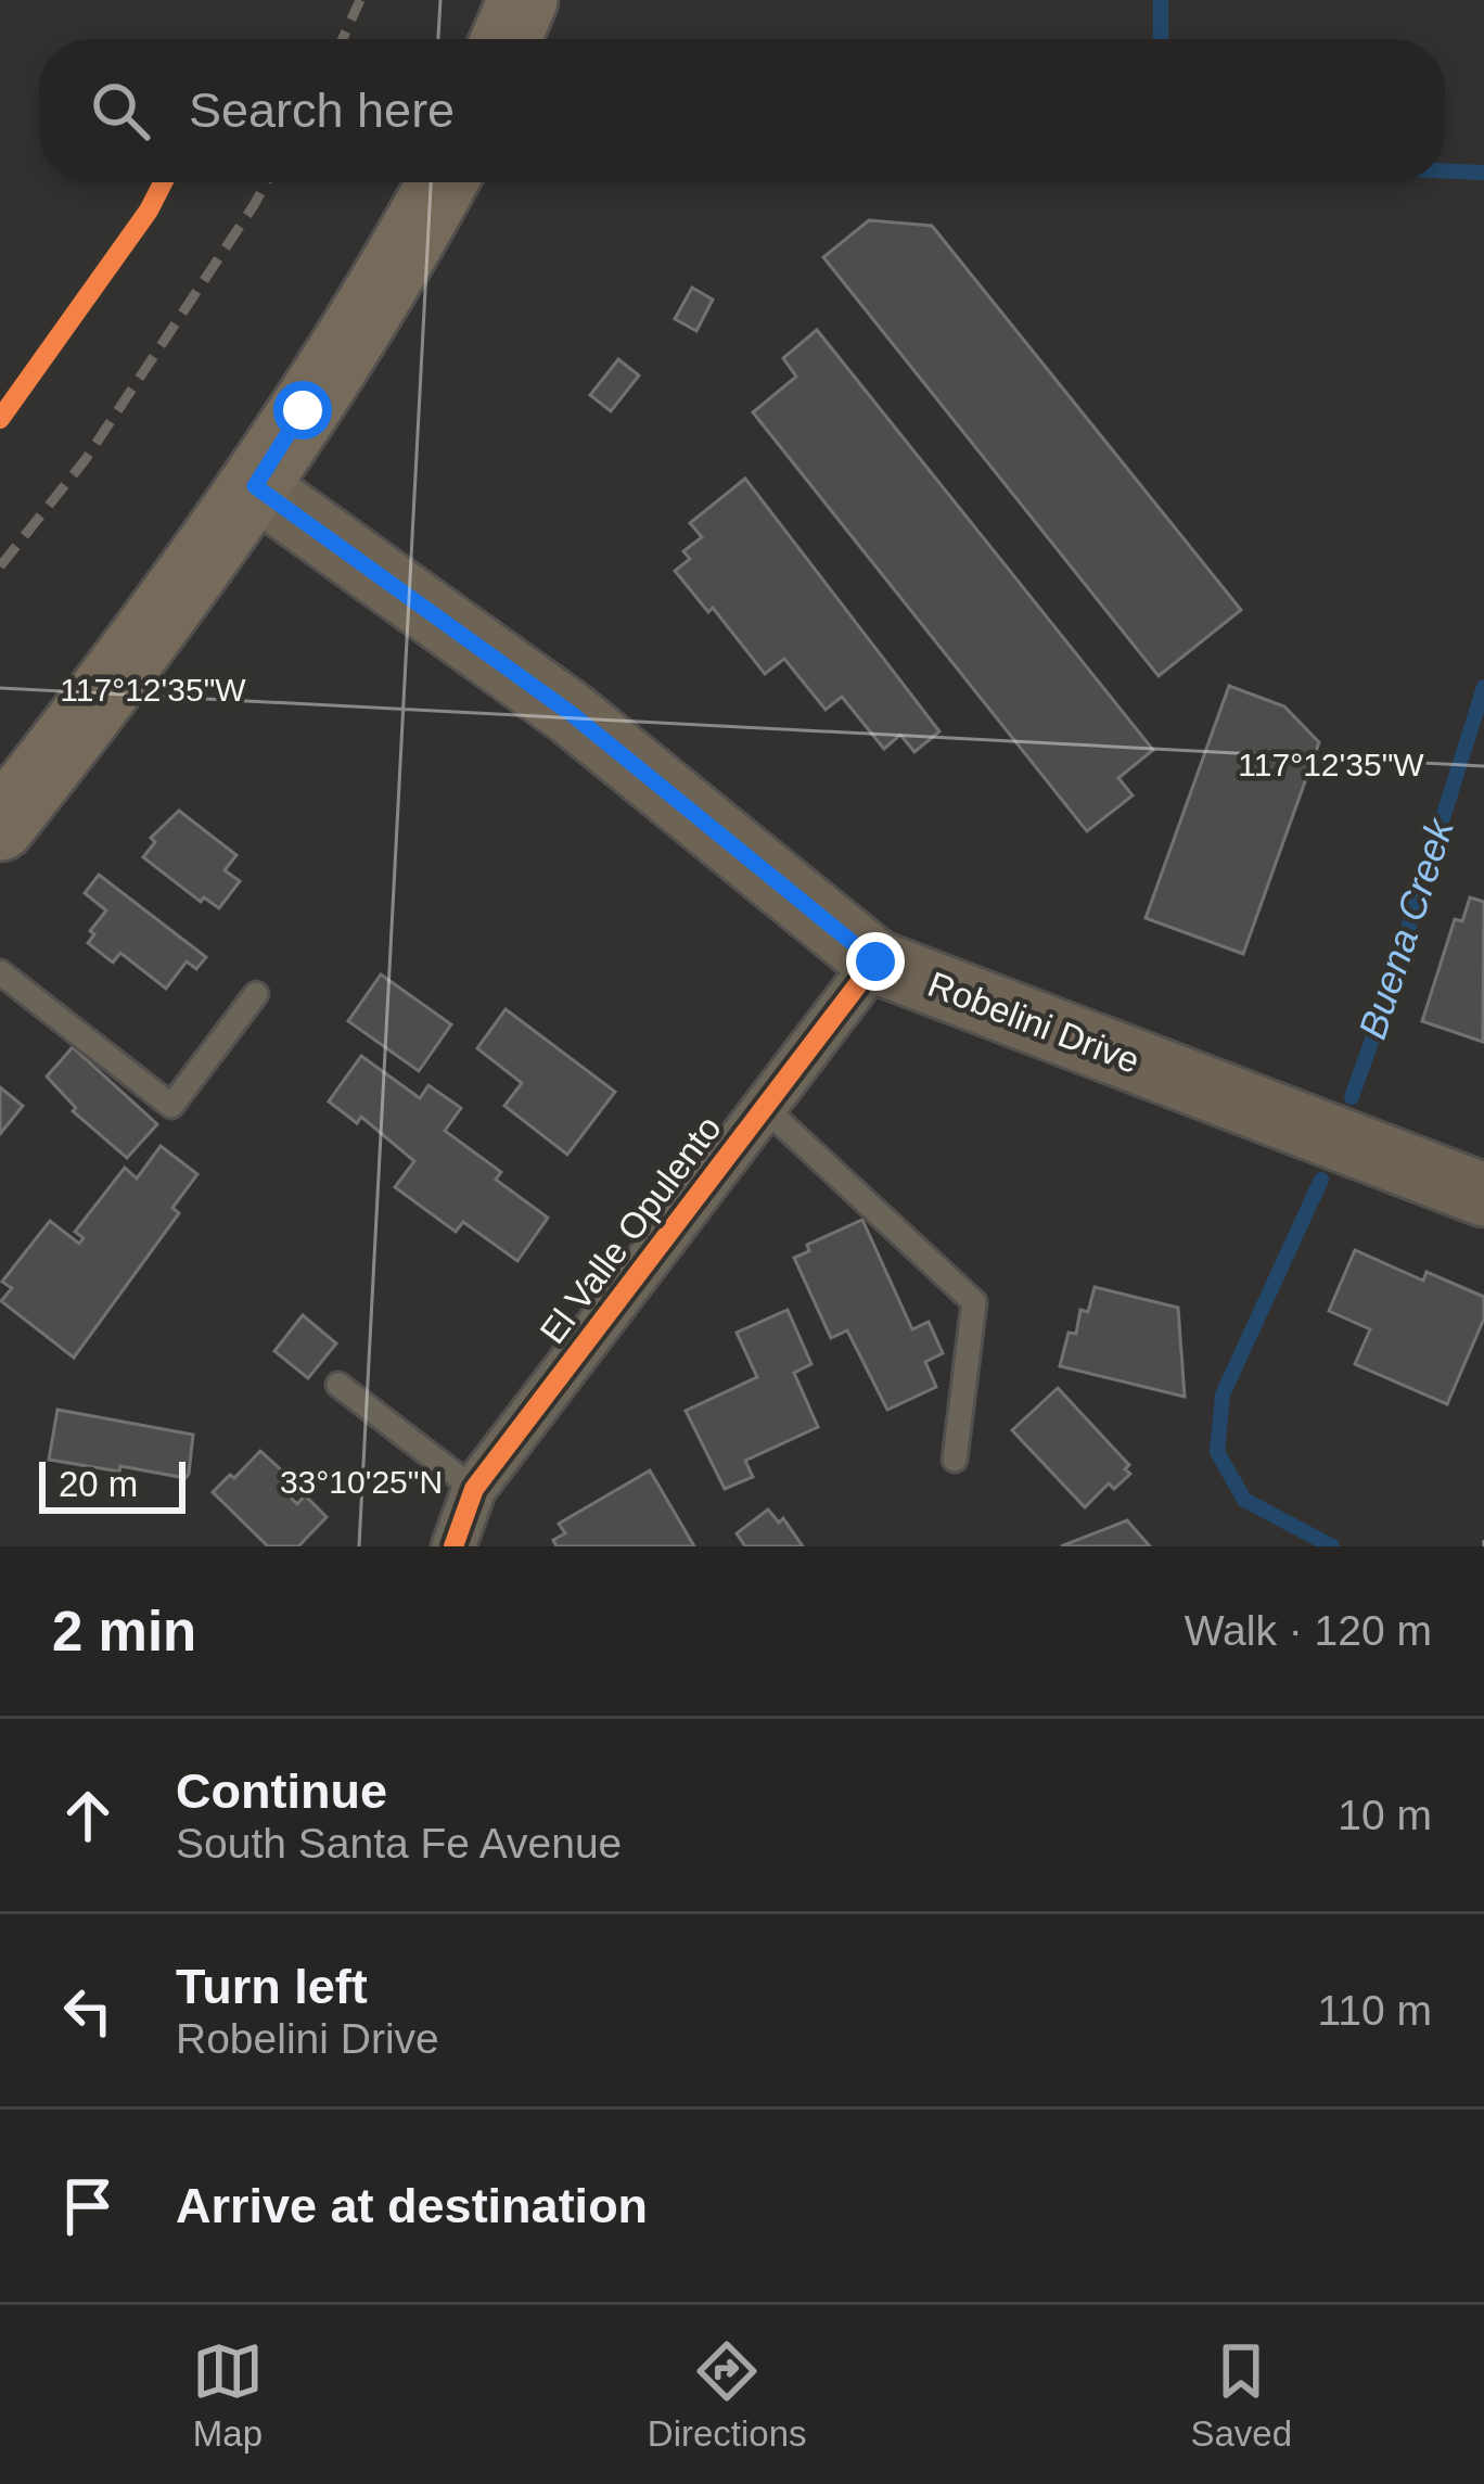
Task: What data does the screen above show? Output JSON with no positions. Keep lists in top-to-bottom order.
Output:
{
  "streets": {
    "main road": ["Robelini Drive"],
    "street": ["El Valle Opulento"]
  },
  "crossings": [
    ["Robelini Drive", "El Valle Opulento"]
  ],
  "water": ["Buena Creek"],
  "scale_bar": "20 m",
  "page": {
    "search": "Search here",
    "scale": "20 m",
    "heading": ["2 min", "Walk · 120 m"],
    "list": [
      ["Continue", "South Santa Fe Avenue", "10 m"],
      ["Turn left", "Robelini Drive", "110 m"],
      "Arrive at destination"
    ],
    "nav": ["Map", "Directions", "Saved"]
  },
  "coordinates": ["117°12'35\"W", "33°10'25\"N"]
}
